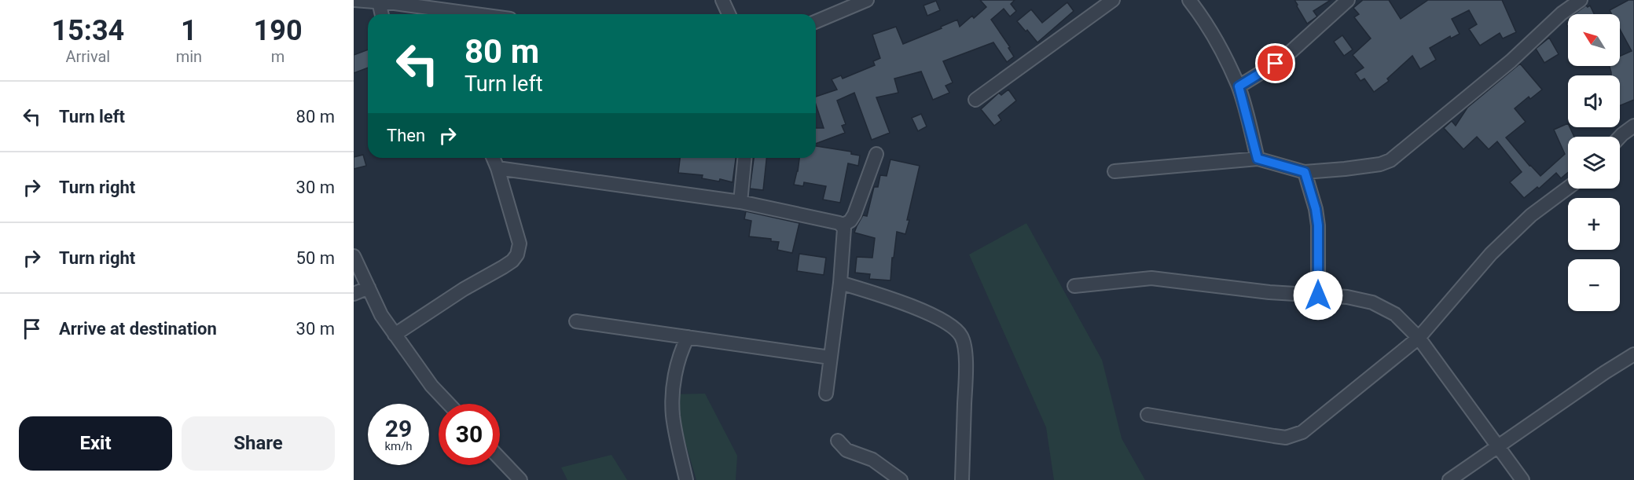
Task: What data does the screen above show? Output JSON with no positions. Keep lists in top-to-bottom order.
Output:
{
  "north": "top left",
  "page": {
    "eta": [
      "15:34",
      "Arrival",
      "1",
      "min",
      "190",
      "m"
    ],
    "map_buttons": ["+", "−"],
    "turn": ["80 m", "Turn left"],
    "list": [
      {
        "name": "Turn left",
        "value": "80 m"
      },
      {
        "name": "Turn right",
        "value": "30 m"
      },
      {
        "name": "Turn right",
        "value": "50 m"
      },
      {
        "name": "Arrive at destination",
        "value": "30 m"
      }
    ],
    "then": "Then",
    "speed": "29 km/h",
    "limit": "30",
    "buttons": ["Exit", "Share"]
  }
}
